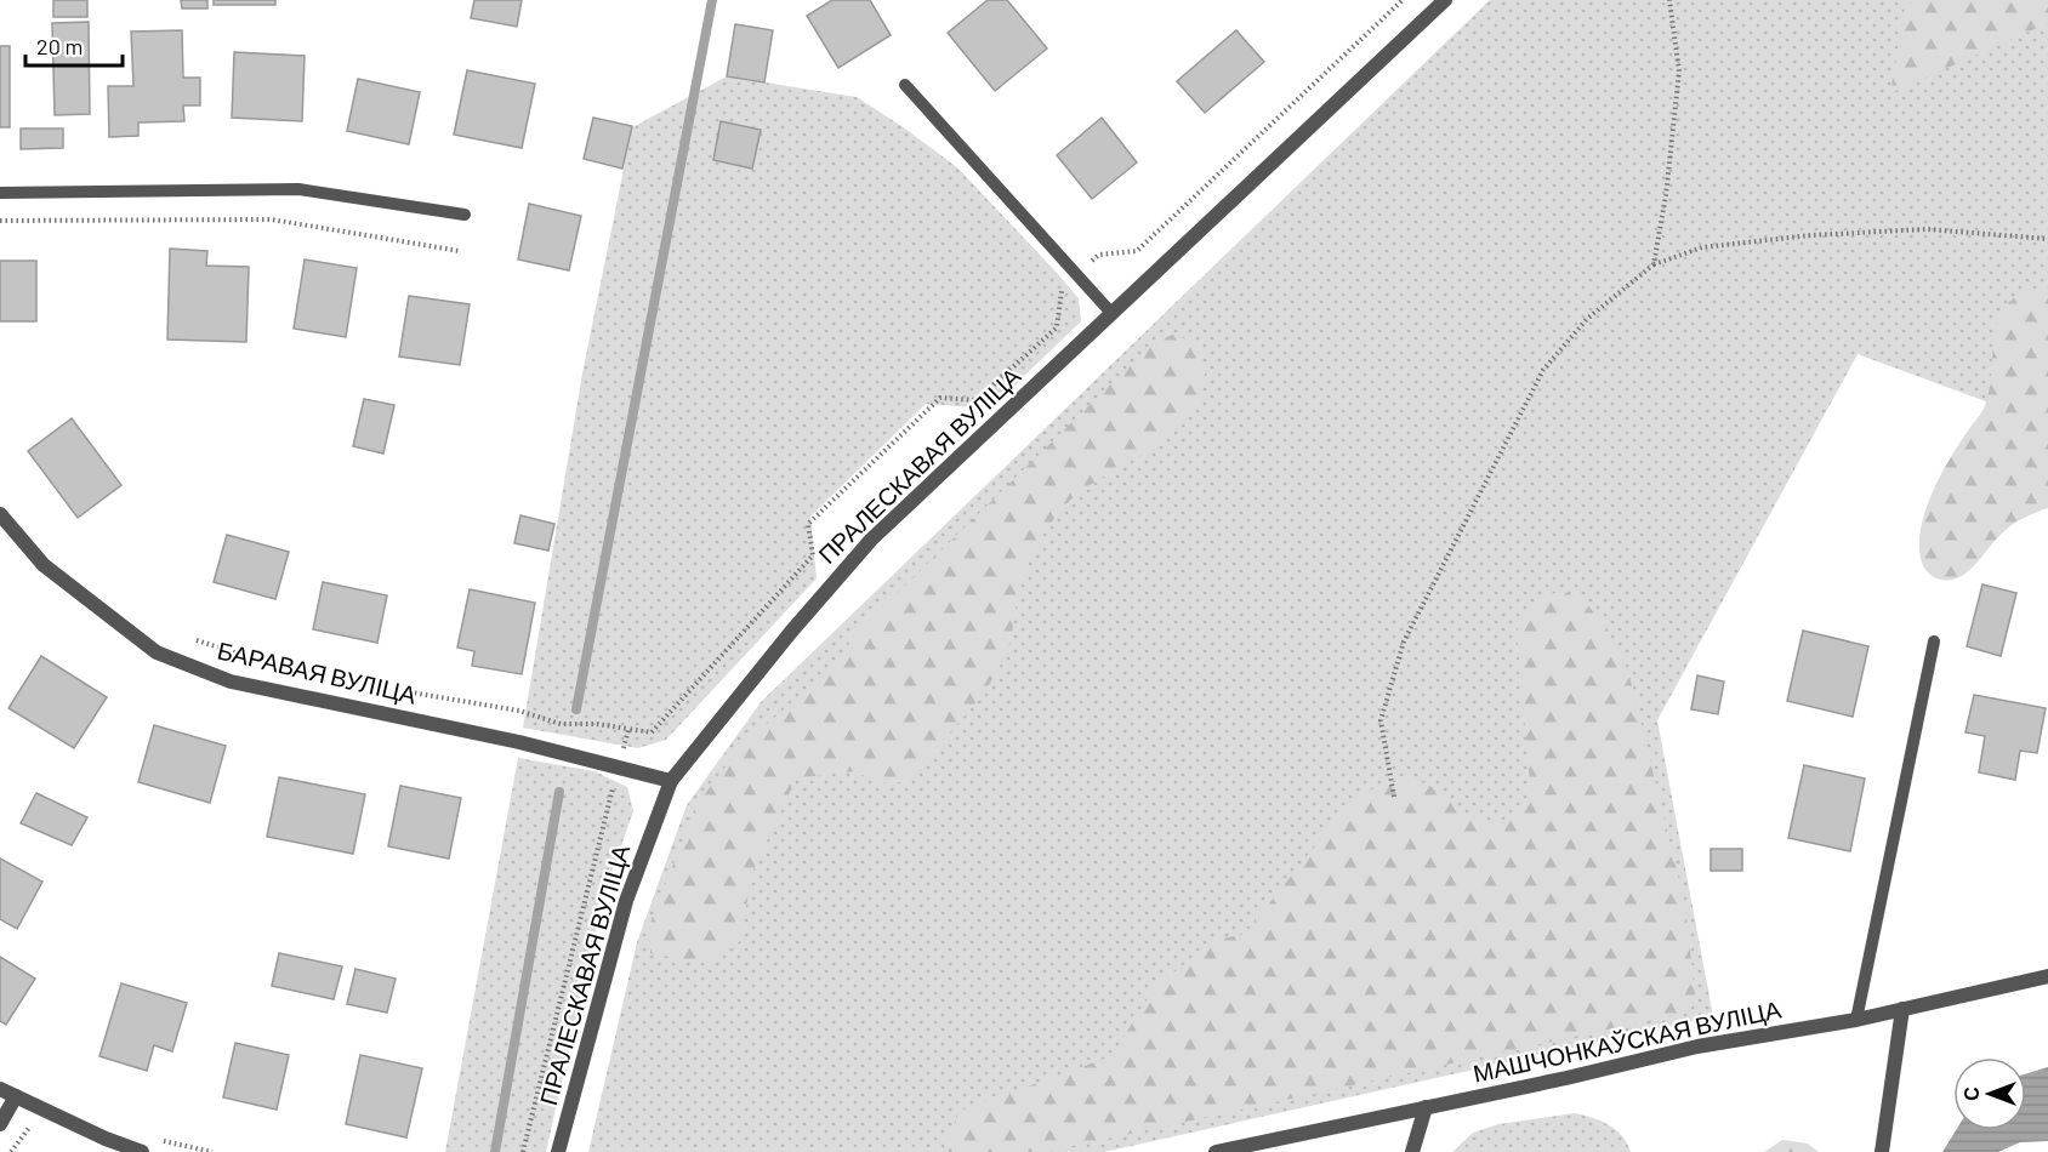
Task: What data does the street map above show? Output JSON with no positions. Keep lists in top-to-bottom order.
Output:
{
  "streets": {
    "street": ["ПРАЛЕСКАВАЯ ВУЛІЦА", "БАРАВАЯ ВУЛІЦА", "МАШЧОНКАЎСКАЯ ВУЛІЦА"]
  },
  "crossings": [
    ["ПРАЛЕСКАВАЯ ВУЛІЦА", "БАРАВАЯ ВУЛІЦА"]
  ],
  "scale_bar": "20 m",
  "north": "left"
}
